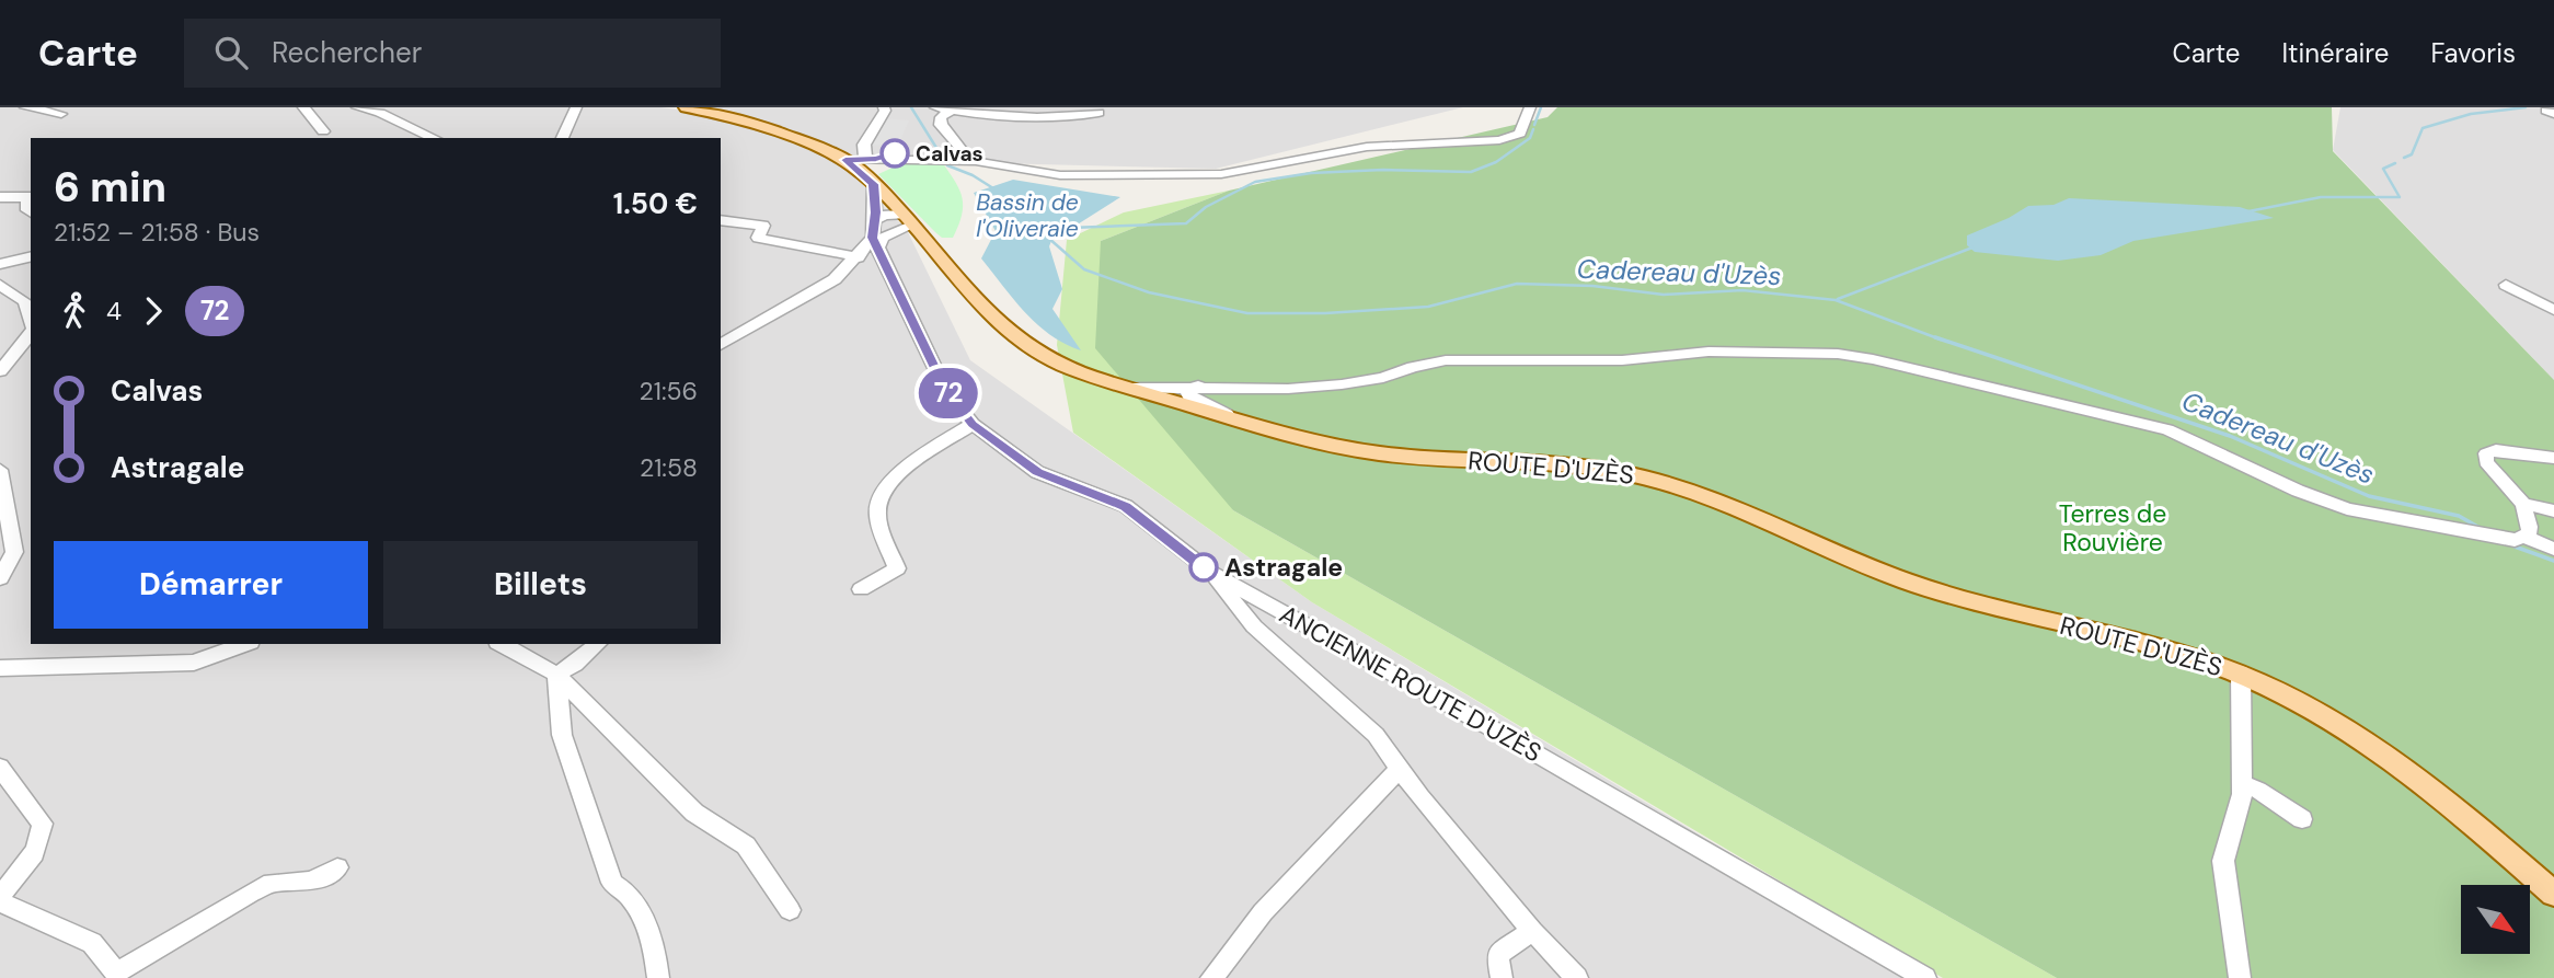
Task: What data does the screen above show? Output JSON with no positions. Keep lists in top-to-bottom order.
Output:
{
  "streets": {
    "main road": ["ROUTE D'UZÈS"],
    "street": ["ANCIENNE ROUTE D'UZÈS"]
  },
  "crossings": [
    ["ROUTE D'UZÈS", "ANCIENNE ROUTE D'UZÈS"]
  ],
  "water": ["Bassin de l'Oliveraie", "Cadereau d'Uzès"],
  "parks": ["Terres de Rouvière"],
  "places": ["Calvas", "Astragale"],
  "lines": ["bus line 72"],
  "north": "bottom right",
  "page": {
    "header": "Carte",
    "search": "Rechercher",
    "nav": ["Carte", "Itinéraire", "Favoris"],
    "on_map": "72",
    "heading": ["6 min", "21:52 – 21:58 · Bus", "1.50 €"],
    "legs": ["4", "72"],
    "list": [
      {
        "name": "Calvas",
        "value": "21:56"
      },
      {
        "name": "Astragale",
        "value": "21:58"
      }
    ],
    "buttons": ["Démarrer", "Billets"]
  }
}
